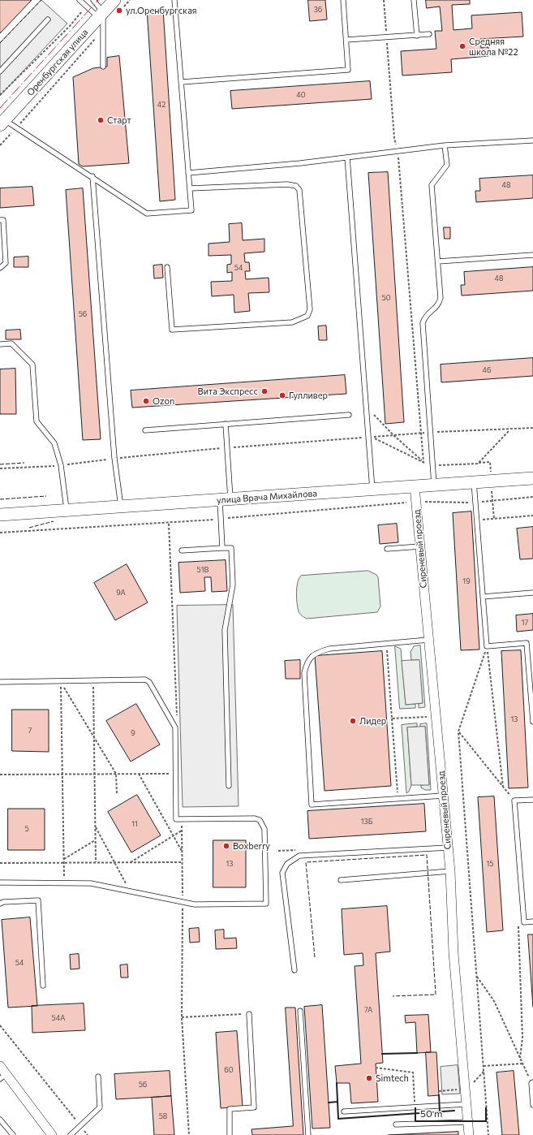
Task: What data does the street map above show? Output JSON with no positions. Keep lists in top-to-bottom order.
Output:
{
  "streets": {
    "main road": ["Оренбургская улица", "улица Врача Михайлова"],
    "street": ["Сиреневый проезд"]
  },
  "crossings": [
    ["улица Врача Михайлова", "Сиреневый проезд"]
  ],
  "places": [
    "ул.Оренбургская",
    "Средняя школа №22",
    "Старт",
    "Вита Экспресс",
    "Гулливер",
    "Ozon",
    "Лидер",
    "Boxberry",
    "Simtech"
  ],
  "house_numbers": [
    "36",
    "40",
    "42",
    "48",
    "54",
    "48",
    "50",
    "56",
    "46",
    "51В",
    "19",
    "9А",
    "17",
    "13",
    "7",
    "9",
    "13Б",
    "11",
    "5",
    "13",
    "15",
    "54",
    "7А",
    "54А",
    "60",
    "56",
    "58"
  ],
  "scale_bar": "50 m"
}
